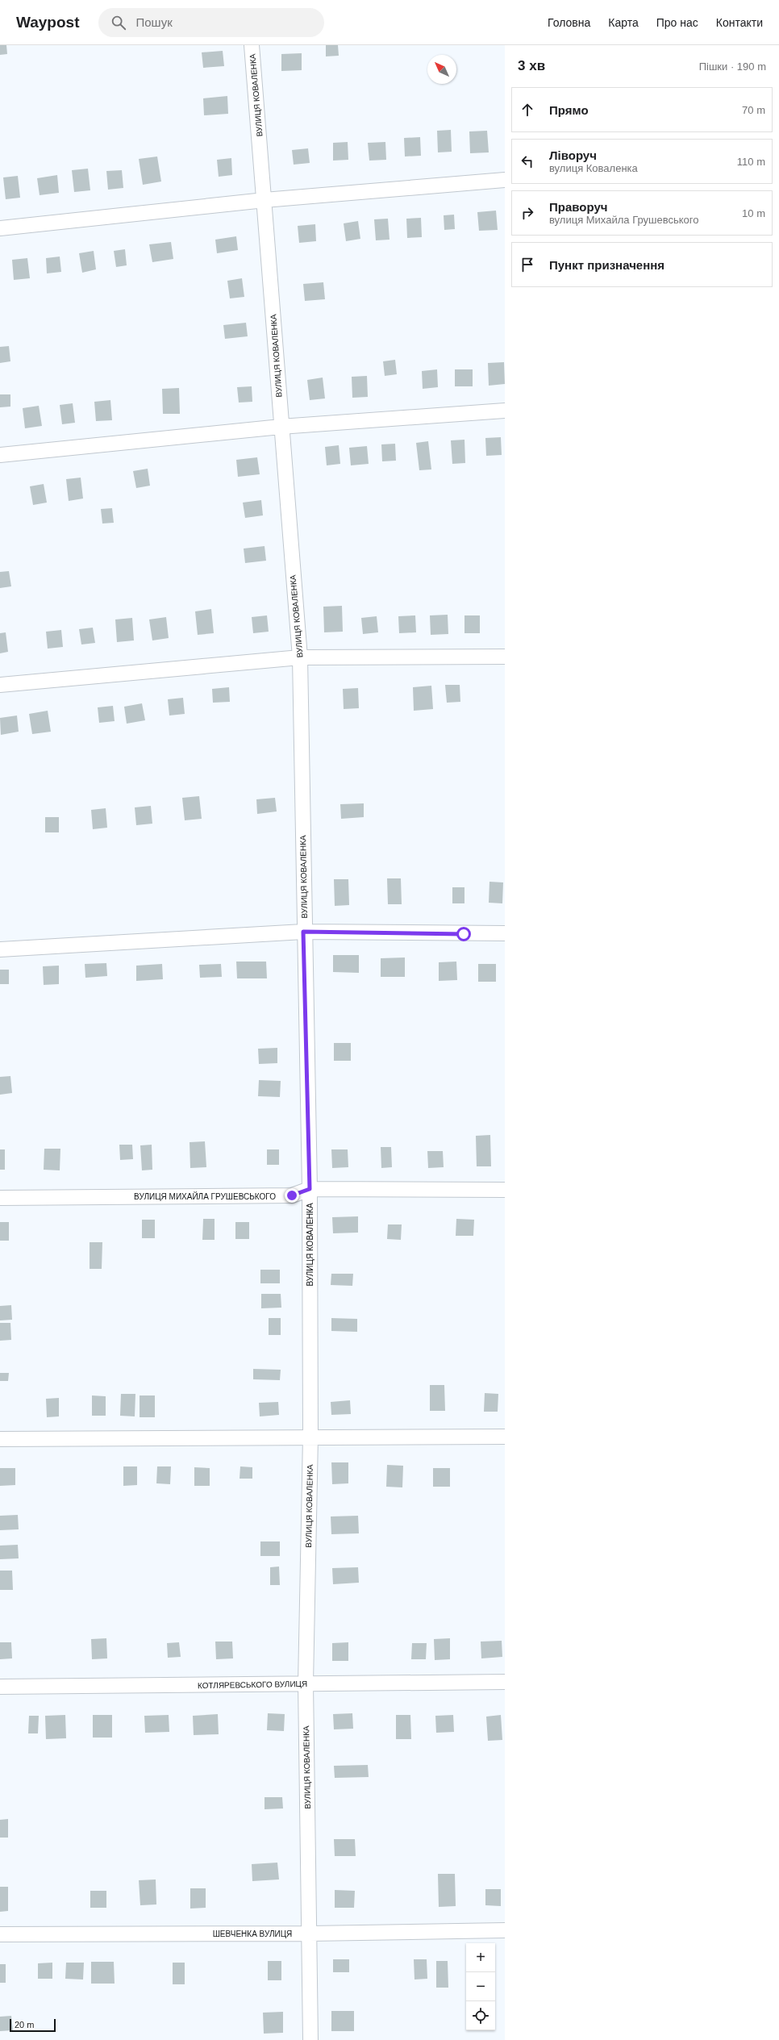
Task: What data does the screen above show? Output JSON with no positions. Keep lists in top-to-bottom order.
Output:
{
  "streets": {
    "street": [
      "ВУЛИЦЯ КОВАЛЕНКА",
      "ВУЛИЦЯ МИХАЙЛА ГРУШЕВСЬКОГО",
      "КОТЛЯРЕВСЬКОГО ВУЛИЦЯ",
      "ШЕВЧЕНКА ВУЛИЦЯ"
    ]
  },
  "crossings": [
    ["ВУЛИЦЯ КОВАЛЕНКА", "ВУЛИЦЯ МИХАЙЛА ГРУШЕВСЬКОГО"],
    ["ВУЛИЦЯ КОВАЛЕНКА", "КОТЛЯРЕВСЬКОГО ВУЛИЦЯ"],
    ["ВУЛИЦЯ КОВАЛЕНКА", "ШЕВЧЕНКА ВУЛИЦЯ"]
  ],
  "scale_bar": "20 m",
  "north": "top left",
  "page": {
    "header": "Waypost",
    "search": "Пошук",
    "nav": [
      "Головна",
      "Карта",
      "Про нас",
      "Контакти"
    ],
    "heading": ["3 хв", "Пішки · 190 m"],
    "list": [
      ["Прямо", "70 m"],
      ["Ліворуч", "вулиця Коваленка", "110 m"],
      ["Праворуч", "вулиця Михайла Грушевського", "10 m"],
      "Пункт призначення"
    ],
    "map_buttons": ["+", "−"],
    "scale": "20 m"
  }
}
